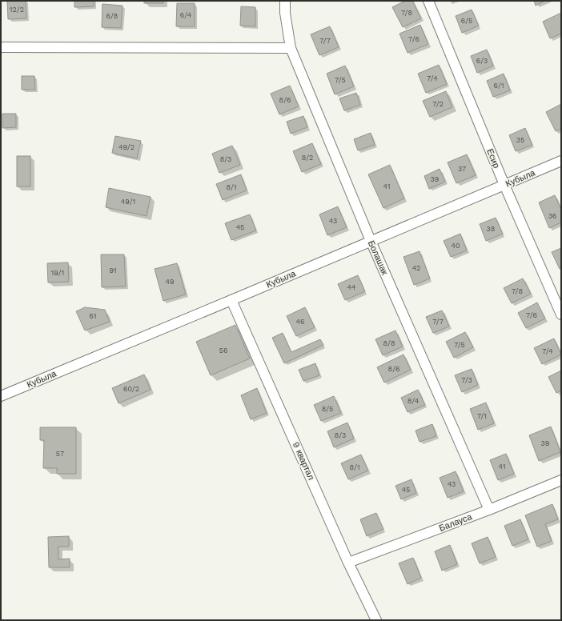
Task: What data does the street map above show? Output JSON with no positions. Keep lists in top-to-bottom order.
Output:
{
  "streets": {
    "street": [
      "Есир",
      "Кубыла",
      "Болашак",
      "9 квартал",
      "Балауса"
    ]
  },
  "crossings": [
    ["Есир", "Кубыла"],
    ["Кубыла", "Болашак"],
    ["Кубыла", "9 квартал"],
    ["Болашак", "Балауса"],
    ["9 квартал", "Балауса"]
  ],
  "house_numbers": [
    "12/2",
    "7/8",
    "6/4",
    "6/8",
    "6/5",
    "7/6",
    "7/7",
    "6/3",
    "7/4",
    "7/5",
    "6/1",
    "8/6",
    "7/2",
    "35",
    "49/2",
    "8/2",
    "8/3",
    "37",
    "39",
    "41",
    "8/1",
    "49/1",
    "36",
    "43",
    "45",
    "38",
    "40",
    "42",
    "91",
    "19/1",
    "49",
    "44",
    "7/8",
    "7/6",
    "61",
    "46",
    "7/7",
    "8/8",
    "7/5",
    "56",
    "7/4",
    "8/6",
    "7/3",
    "60/2",
    "8/4",
    "8/5",
    "7/1",
    "8/3",
    "39",
    "57",
    "41",
    "8/1",
    "43",
    "45"
  ]
}
